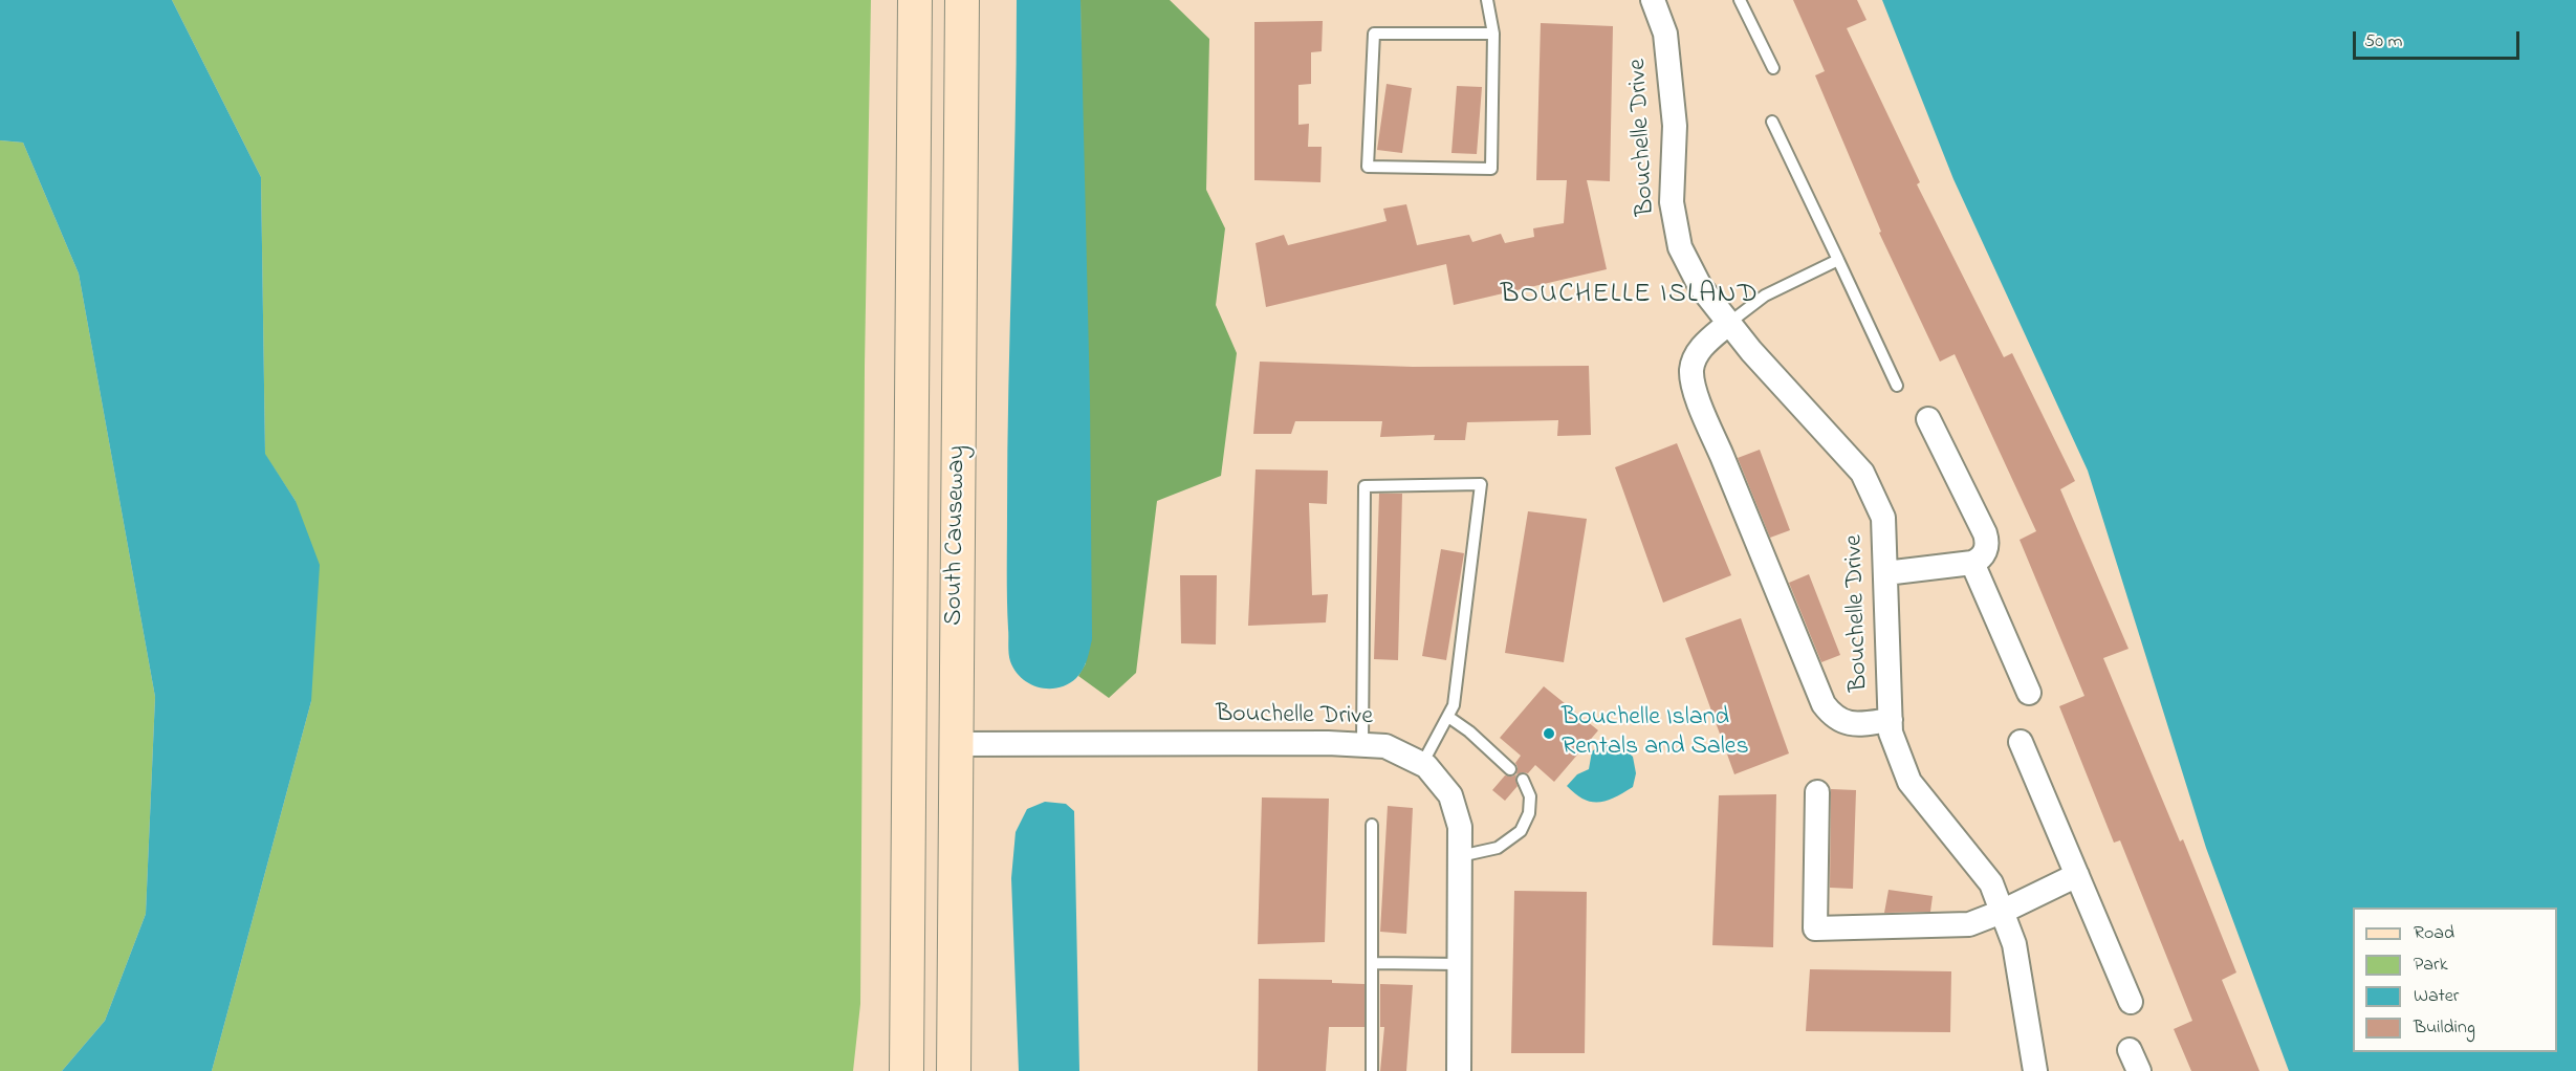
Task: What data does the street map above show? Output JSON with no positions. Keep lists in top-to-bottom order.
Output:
{
  "streets": {
    "main road": ["South Causeway"],
    "street": ["Bouchelle Drive"]
  },
  "crossings": [
    ["Bouchelle Drive", "South Causeway"]
  ],
  "districts": ["BOUCHELLE ISLAND"],
  "places": ["Bouchelle Island Rentals and Sales"],
  "legend": [
    "Road",
    "Park",
    "Water",
    "Building"
  ],
  "scale_bar": "50 m"
}
